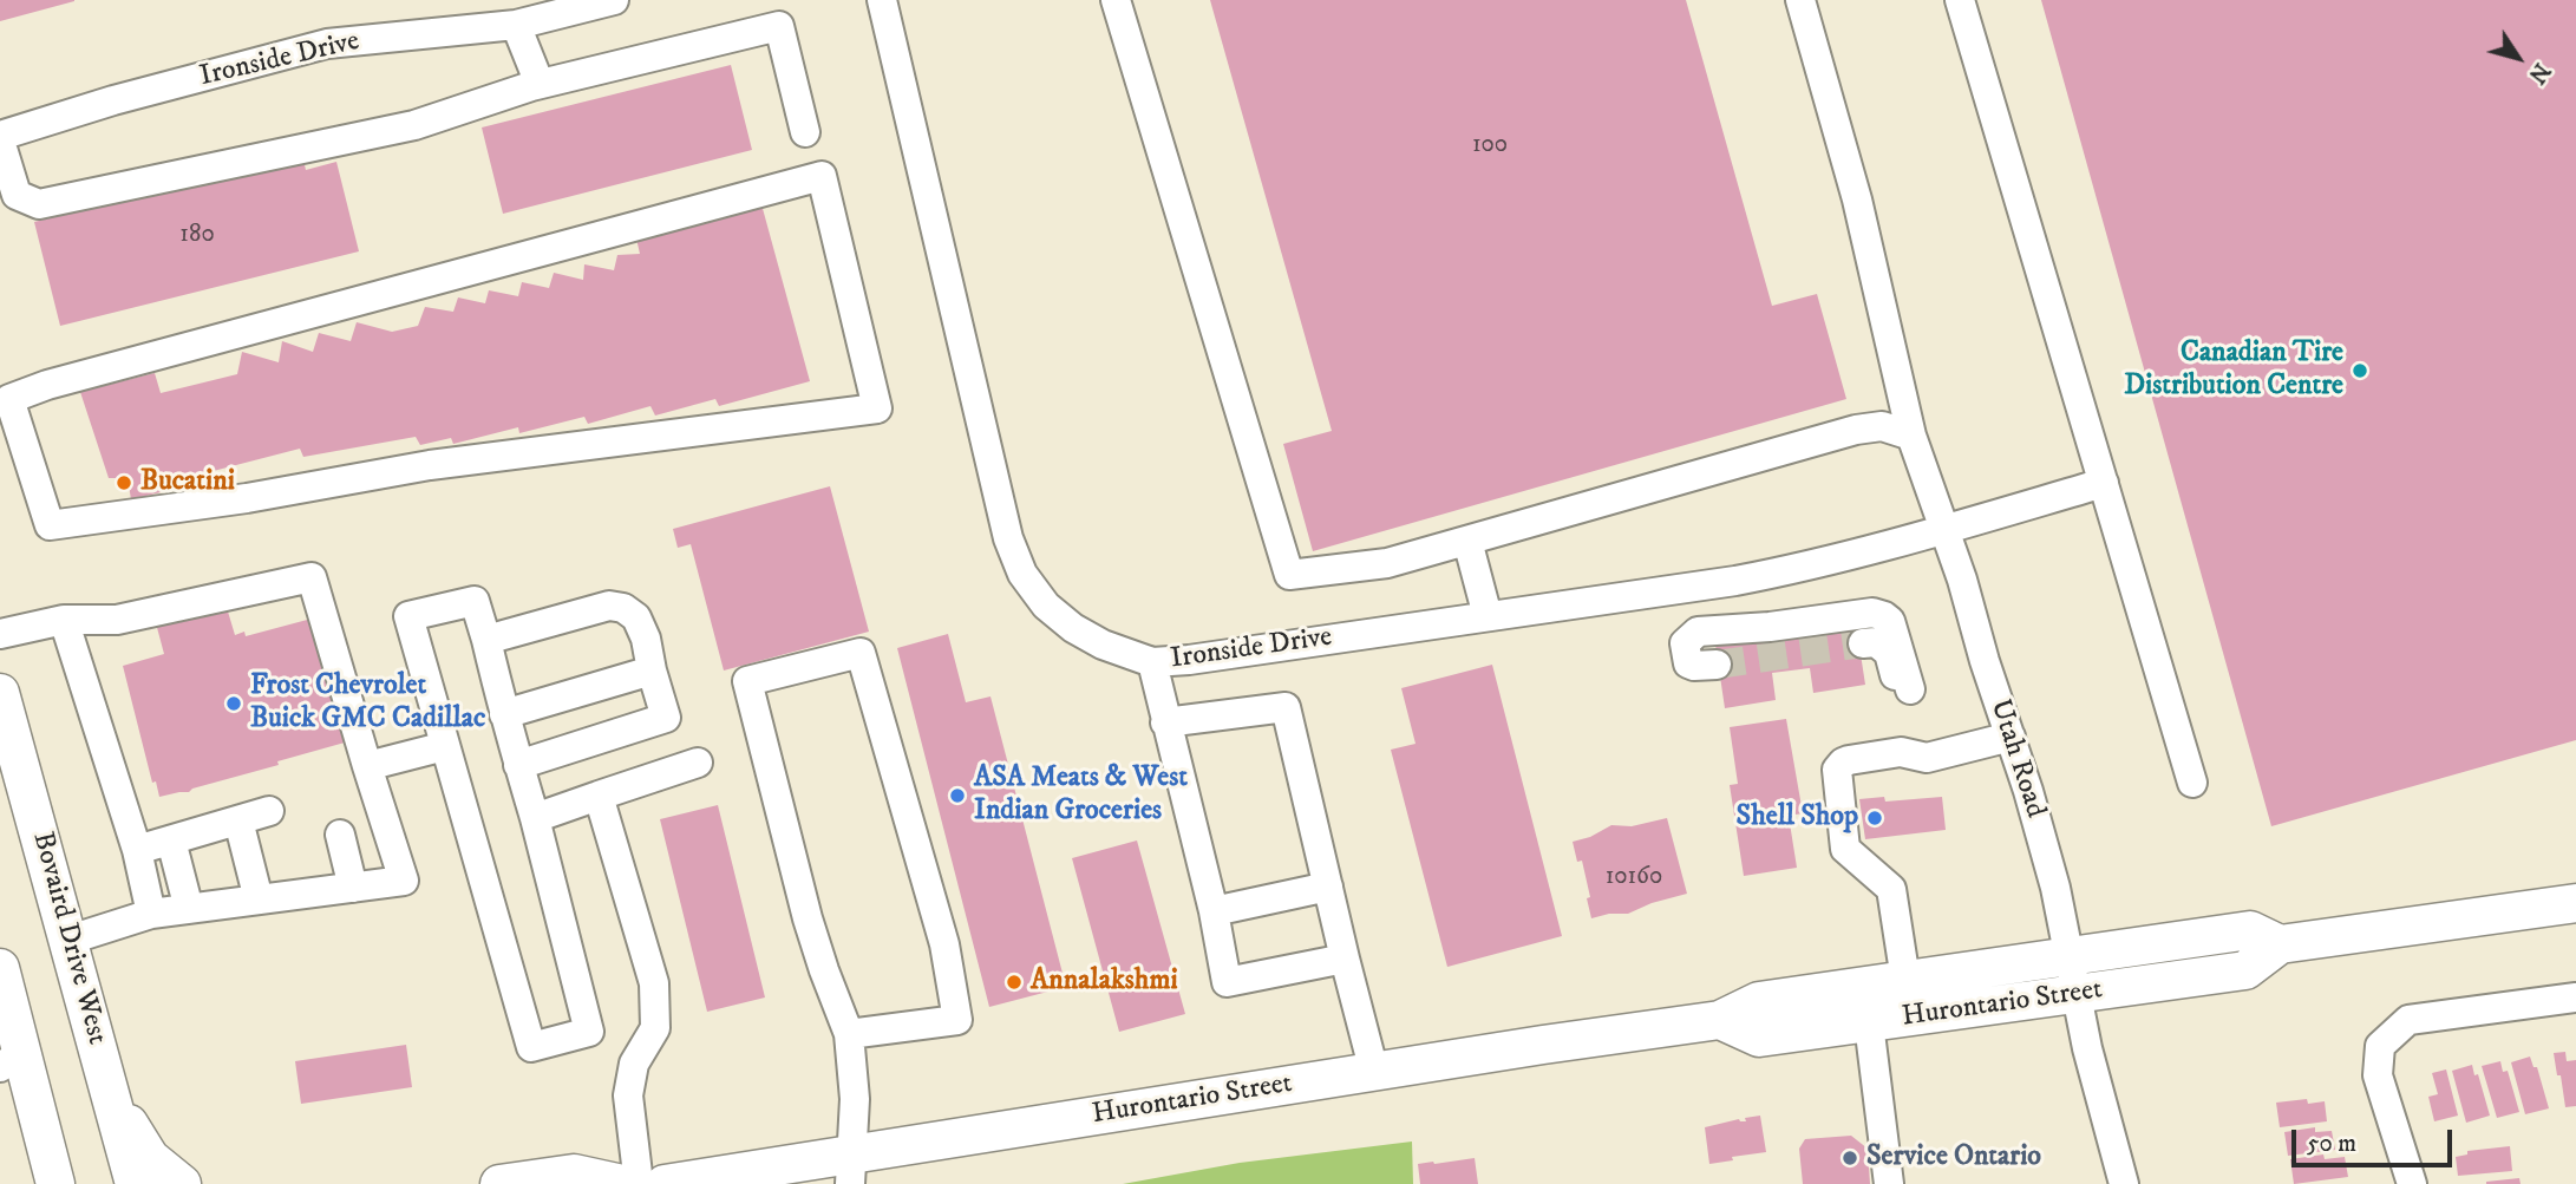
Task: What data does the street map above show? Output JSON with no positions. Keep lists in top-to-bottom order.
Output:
{
  "streets": {
    "main road": ["Bovaird Drive West", "Hurontario Street"],
    "street": ["Ironside Drive", "Utah Road"]
  },
  "crossings": [
    ["Ironside Drive", "Utah Road"],
    ["Utah Road", "Hurontario Street"]
  ],
  "places": [
    "Canadian Tire Distribution Centre",
    "Bucatini",
    "Frost Chevrolet Buick GMC Cadillac",
    "ASA Meats & West Indian Groceries",
    "Shell Shop",
    "Annalakshmi",
    "Service Ontario"
  ],
  "house_numbers": ["100", "180", "10160"],
  "scale_bar": "50 m",
  "north": "bottom right"
}
